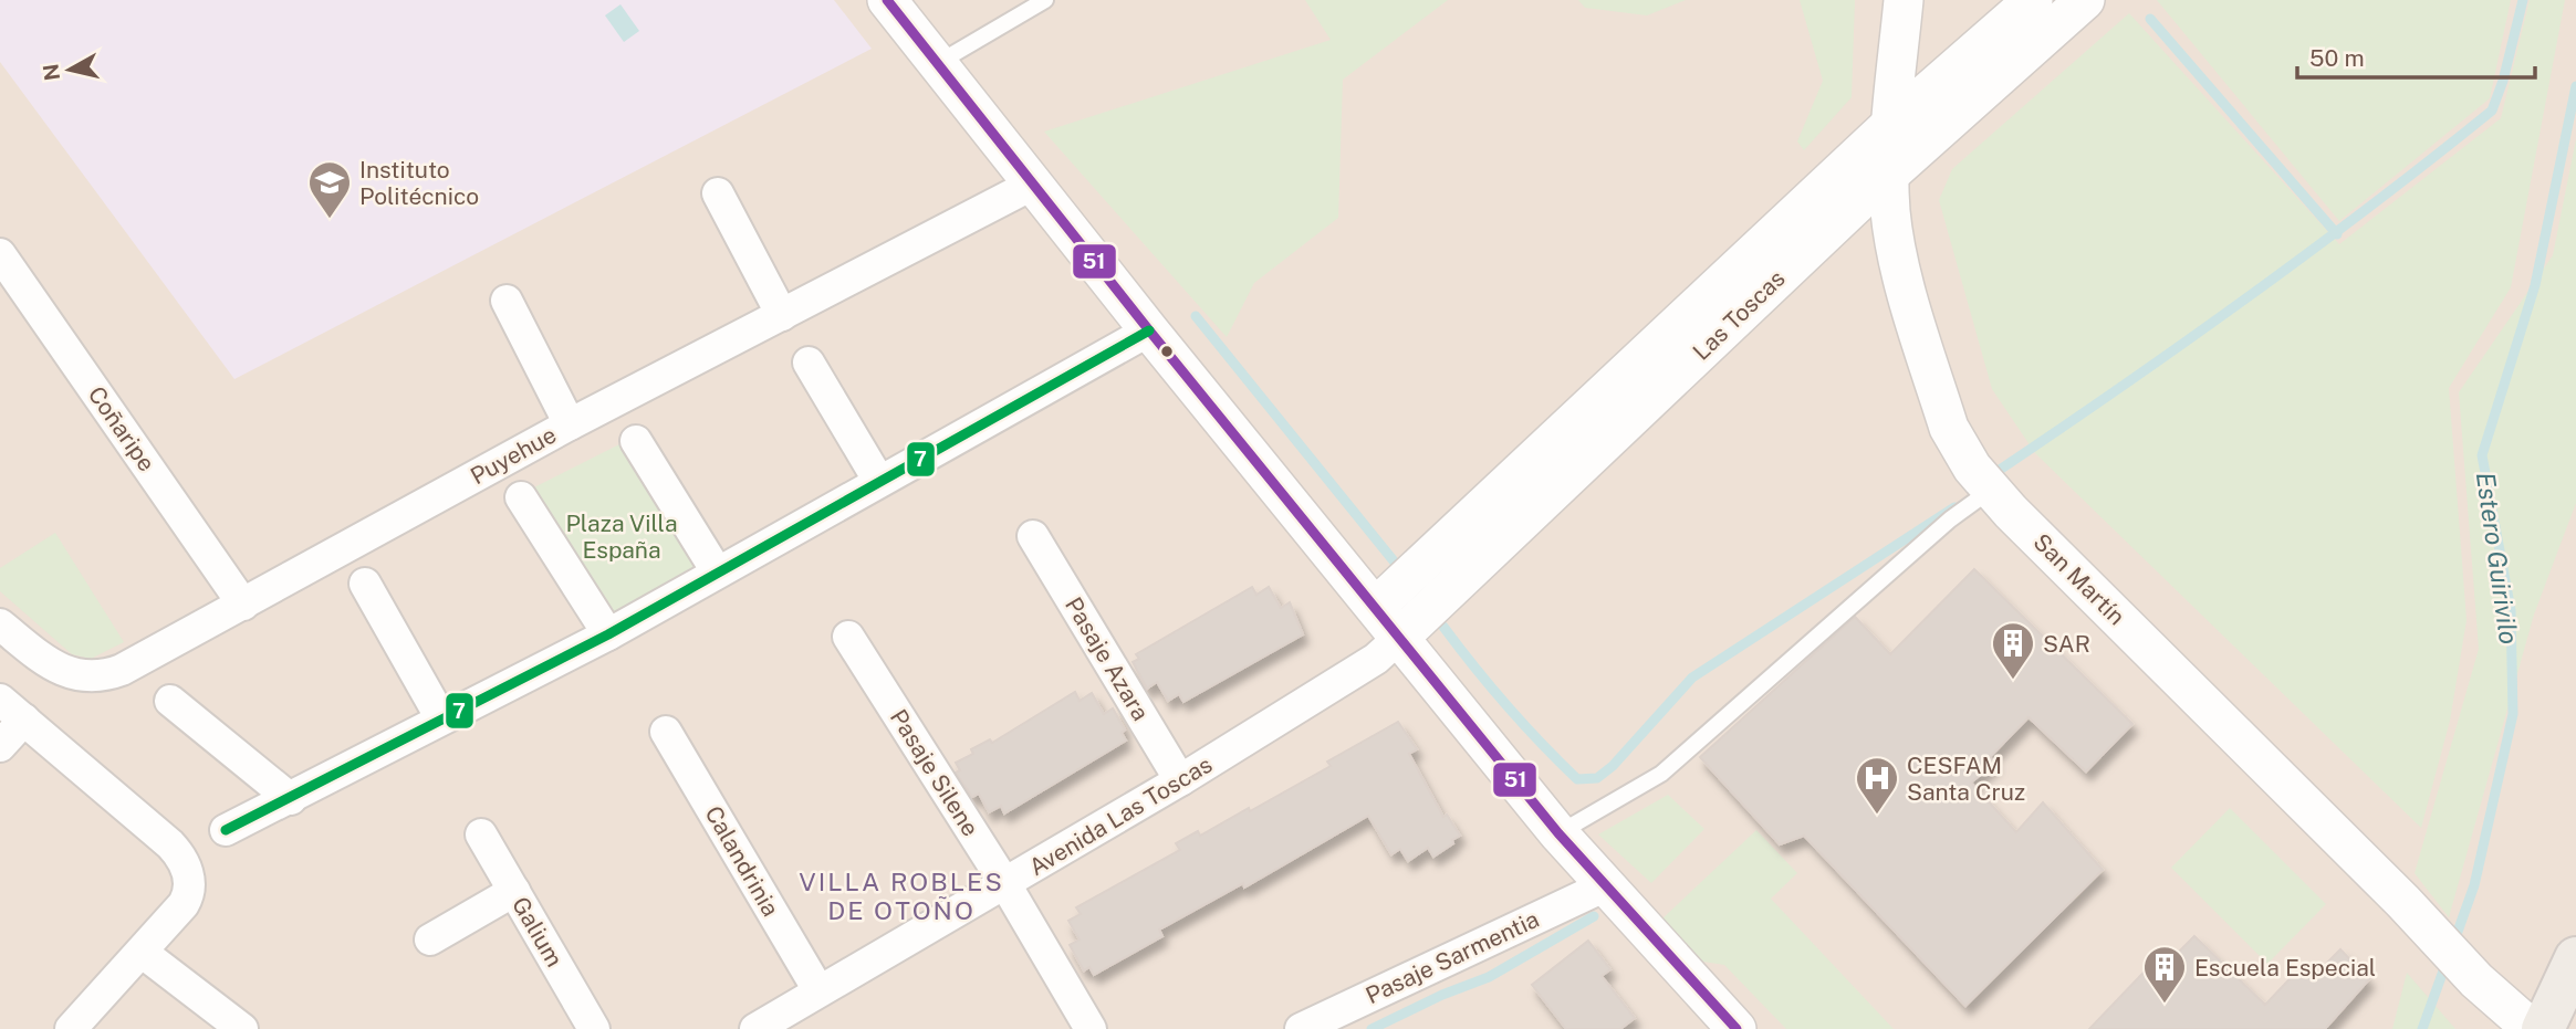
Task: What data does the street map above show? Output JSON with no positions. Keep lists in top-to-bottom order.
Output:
{
  "streets": {
    "street": [
      "Las Toscas",
      "Coñaripe",
      "Puyehue",
      "San Martín",
      "Pasaje Azara",
      "Pasaje Silene",
      "Avenida Las Toscas",
      "Calandrinia",
      "Galium",
      "Pasaje Sarmentia"
    ]
  },
  "crossings": [
    ["Las Toscas", "San Martín"],
    ["Las Toscas", "Avenida Las Toscas"],
    ["Coñaripe", "Puyehue"],
    ["Pasaje Azara", "Avenida Las Toscas"],
    ["Pasaje Silene", "Avenida Las Toscas"],
    ["Avenida Las Toscas", "Calandrinia"]
  ],
  "districts": ["VILLA ROBLES DE OTOÑO"],
  "water": ["Estero Guirivilo"],
  "parks": ["Plaza Villa España"],
  "places": {
    "school or university": ["Instituto Politécnico"],
    "building": ["SAR", "Escuela Especial"],
    "hospital": ["CESFAM Santa Cruz"]
  },
  "lines": ["transit line 51", "transit line 7"],
  "scale_bar": "50 m",
  "north": "left"
}
